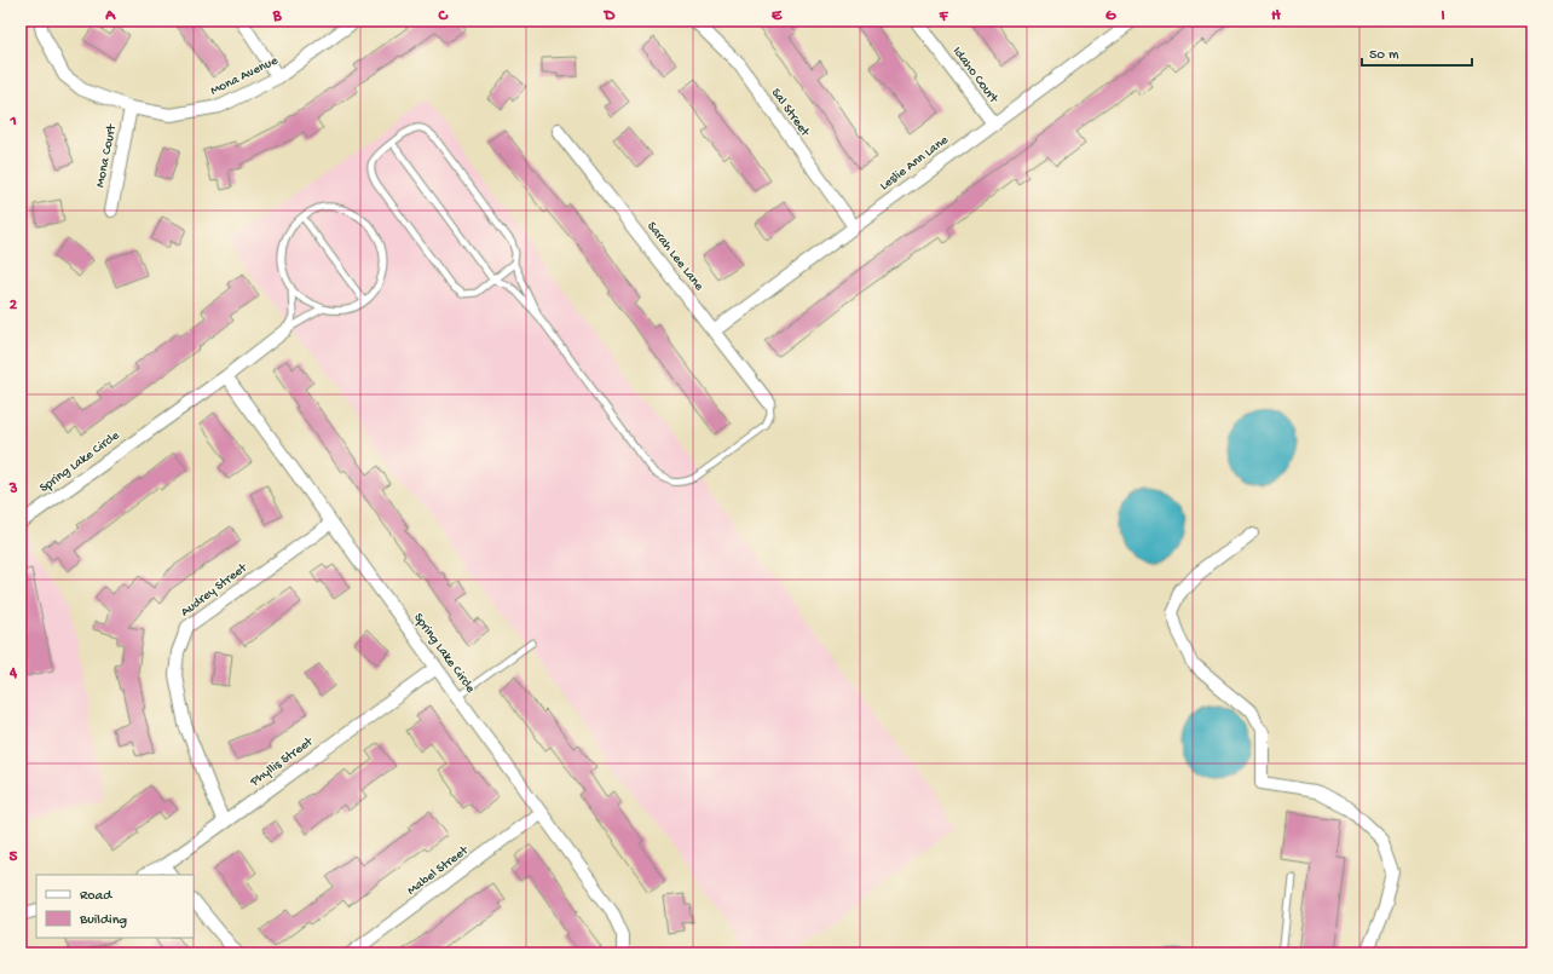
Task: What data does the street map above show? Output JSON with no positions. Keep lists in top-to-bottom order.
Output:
{
  "streets": {
    "street": [
      "Idaho Court",
      "Mona Avenue",
      "Sal Street",
      "Mona Court",
      "Leslie Ann Lane",
      "Sarah Lee Lane",
      "Spring Lake Circle",
      "Audrey Street",
      "Phyllis Street",
      "Mabel Street"
    ]
  },
  "crossings": [
    ["Idaho Court", "Leslie Ann Lane"],
    ["Mona Avenue", "Mona Court"],
    ["Sal Street", "Leslie Ann Lane"],
    ["Leslie Ann Lane", "Sarah Lee Lane"],
    ["Spring Lake Circle", "Audrey Street"],
    ["Spring Lake Circle", "Phyllis Street"],
    ["Spring Lake Circle", "Mabel Street"],
    ["Audrey Street", "Phyllis Street"]
  ],
  "legend": ["Road", "Building"],
  "scale_bar": "50 m",
  "grid": {
    "columns": [
      "A",
      "B",
      "C",
      "D",
      "E",
      "F",
      "G",
      "H",
      "I"
    ],
    "rows": [
      "1",
      "2",
      "3",
      "4",
      "5"
    ]
  }
}
